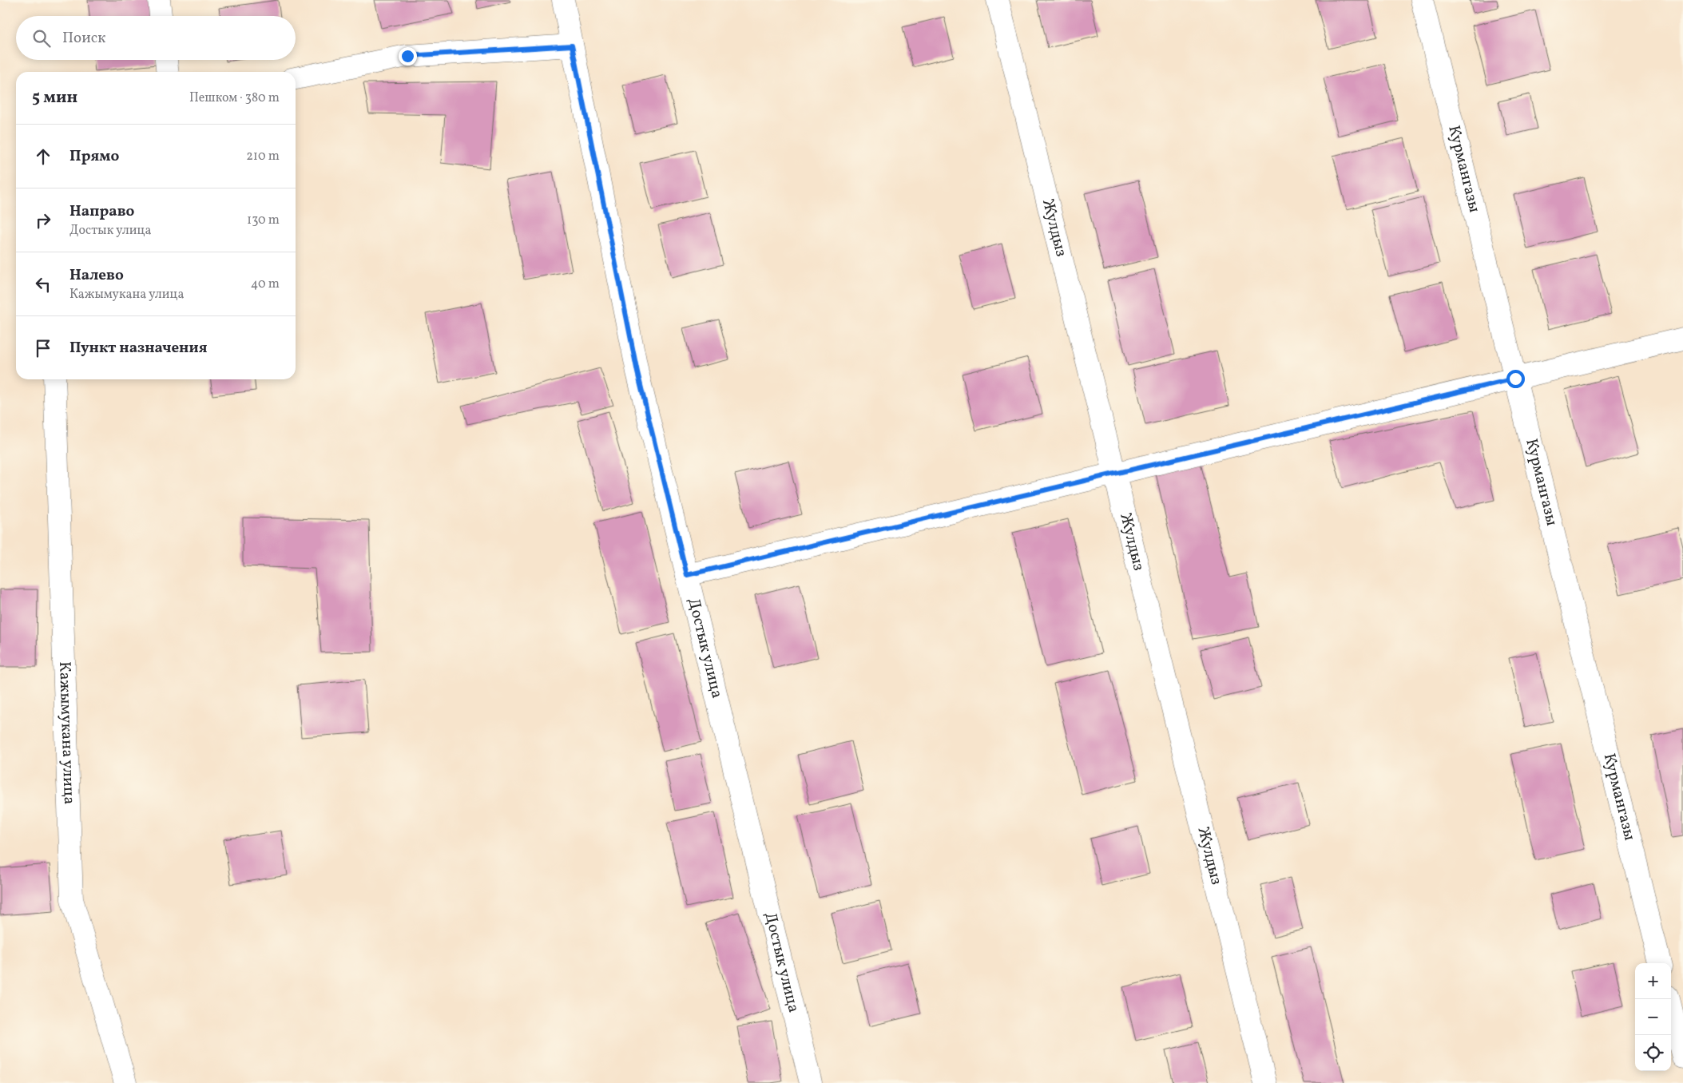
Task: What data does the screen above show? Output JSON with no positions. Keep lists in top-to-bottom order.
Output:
{
  "streets": {
    "street": [
      "Курмангазы",
      "Жулдыз",
      "Достык улица",
      "Кажымукана улица"
    ]
  },
  "page": {
    "search": "Поиск",
    "heading": ["5 мин", "Пешком · 380 m"],
    "list": [
      ["Прямо", "210 m"],
      ["Направо", "Достык улица", "130 m"],
      ["Налево", "Кажымукана улица", "40 m"],
      "Пункт назначения"
    ],
    "map_buttons": ["+", "−"]
  }
}
